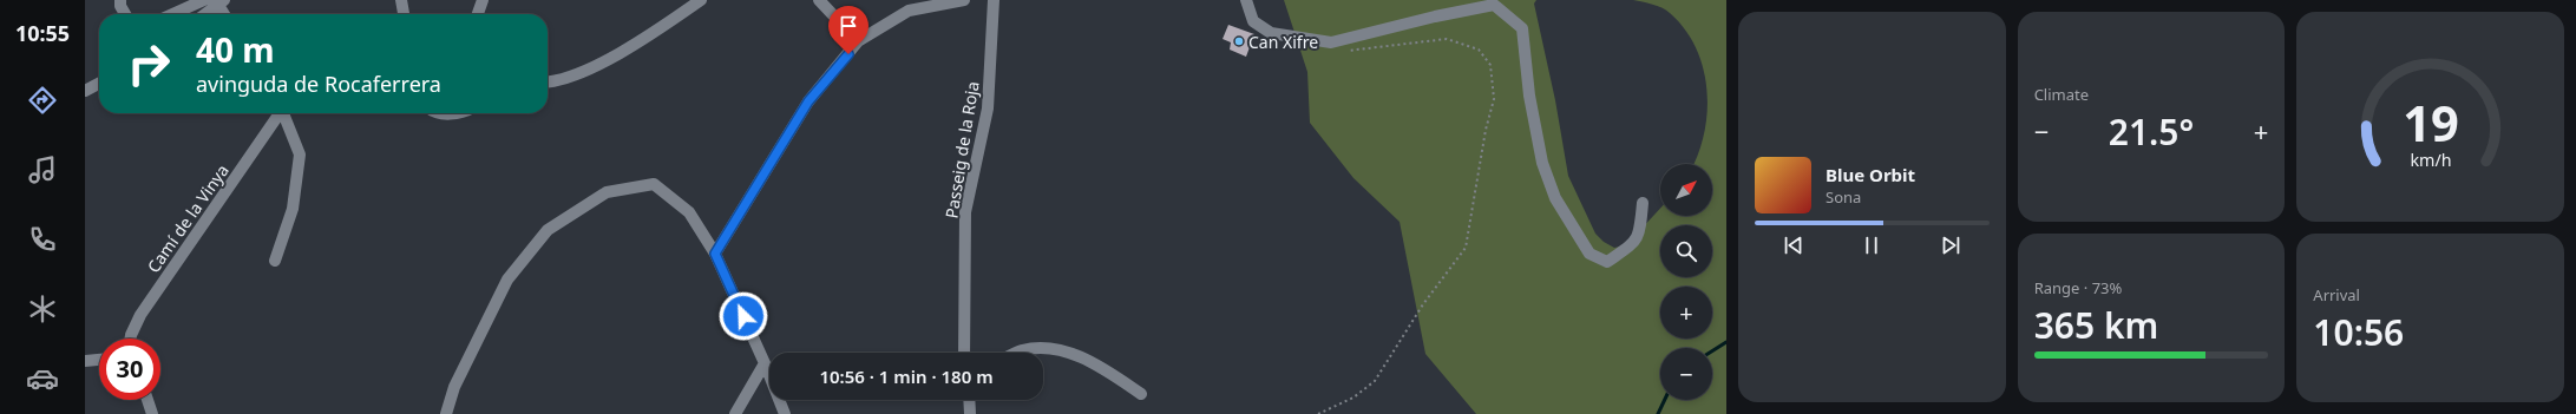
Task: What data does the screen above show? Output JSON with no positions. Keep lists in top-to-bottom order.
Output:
{
  "streets": {
    "street": ["Passeig de la Roja", "Camí de la Vinya"]
  },
  "places": ["Can Xifre"],
  "north": "top right",
  "page": {
    "tabs": "10:55",
    "tile": [
      "Climate",
      ["Range · 73%", "365 km"],
      ["Arrival", "10:56"]
    ],
    "turn": ["40 m", "avinguda de Rocaferrera"],
    "heat": ["−", "21.5°", "+"],
    "song": ["Blue Orbit", "Sona"],
    "map_buttons": ["+", "−"],
    "limit": "30",
    "trip": "10:56 · 1 min · 180 m",
    "gauge": ["19", "km/h"]
  }
}
